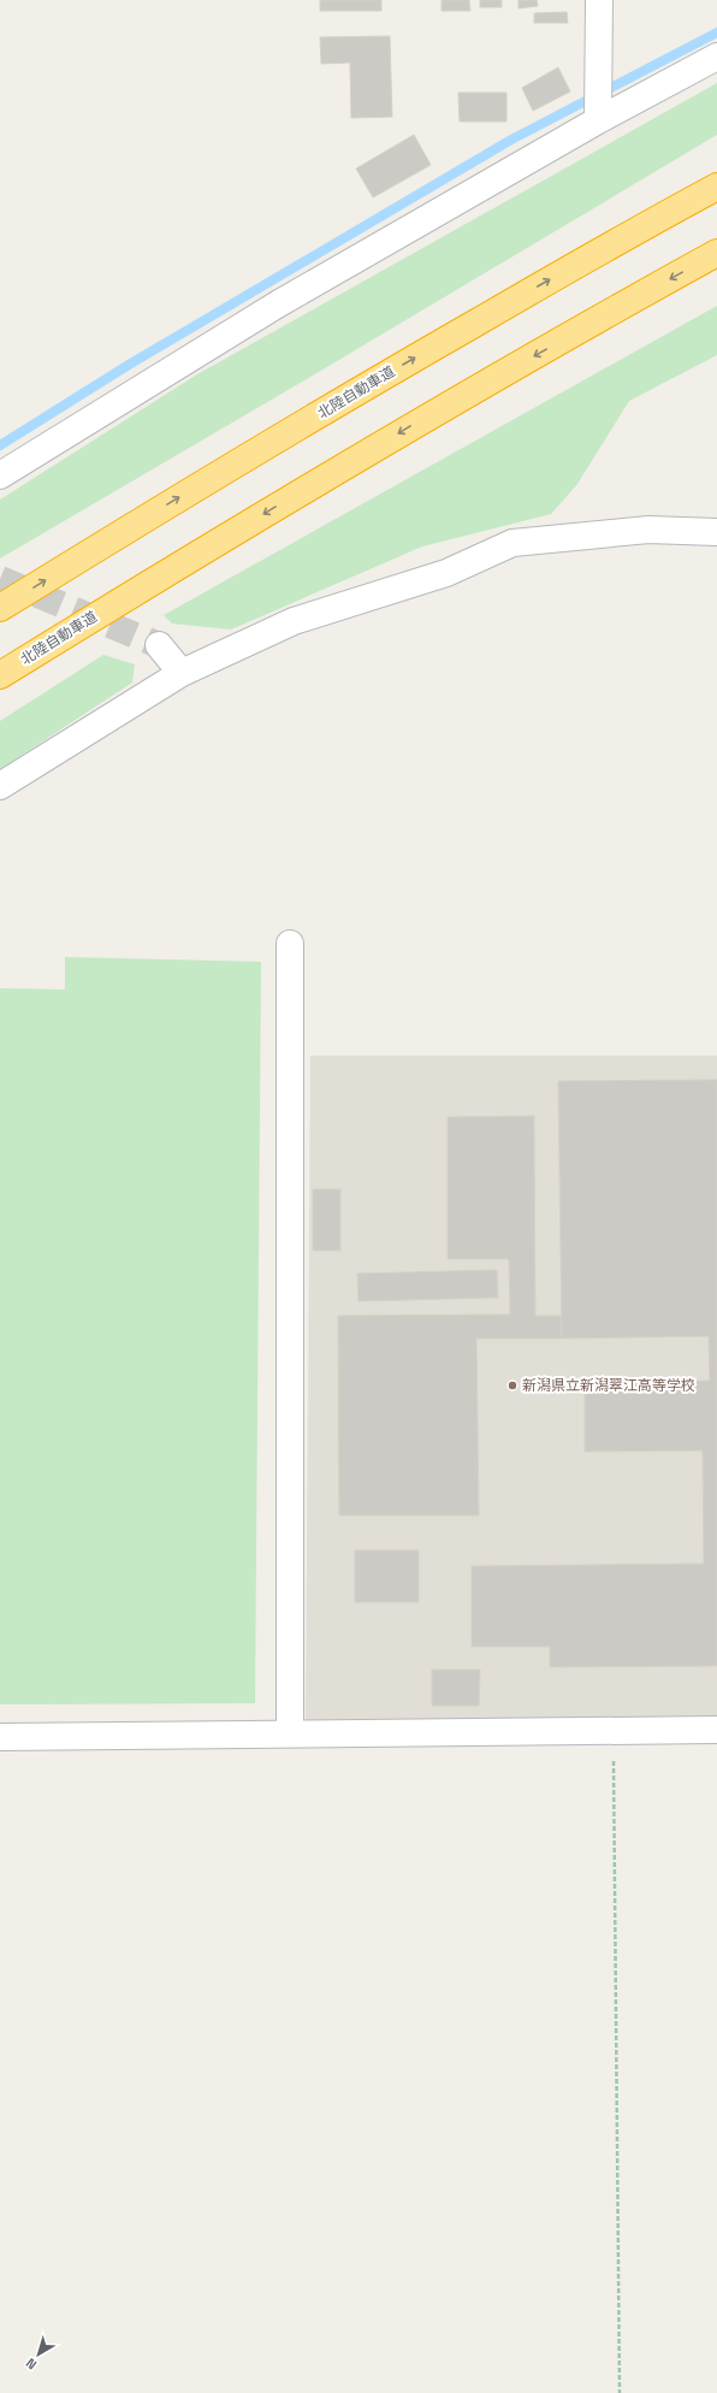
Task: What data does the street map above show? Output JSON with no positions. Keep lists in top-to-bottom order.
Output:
{
  "streets": {
    "highway": ["北陸自動車道"]
  },
  "places": ["新潟県立新潟翠江高等学校"],
  "north": "bottom left"
}
